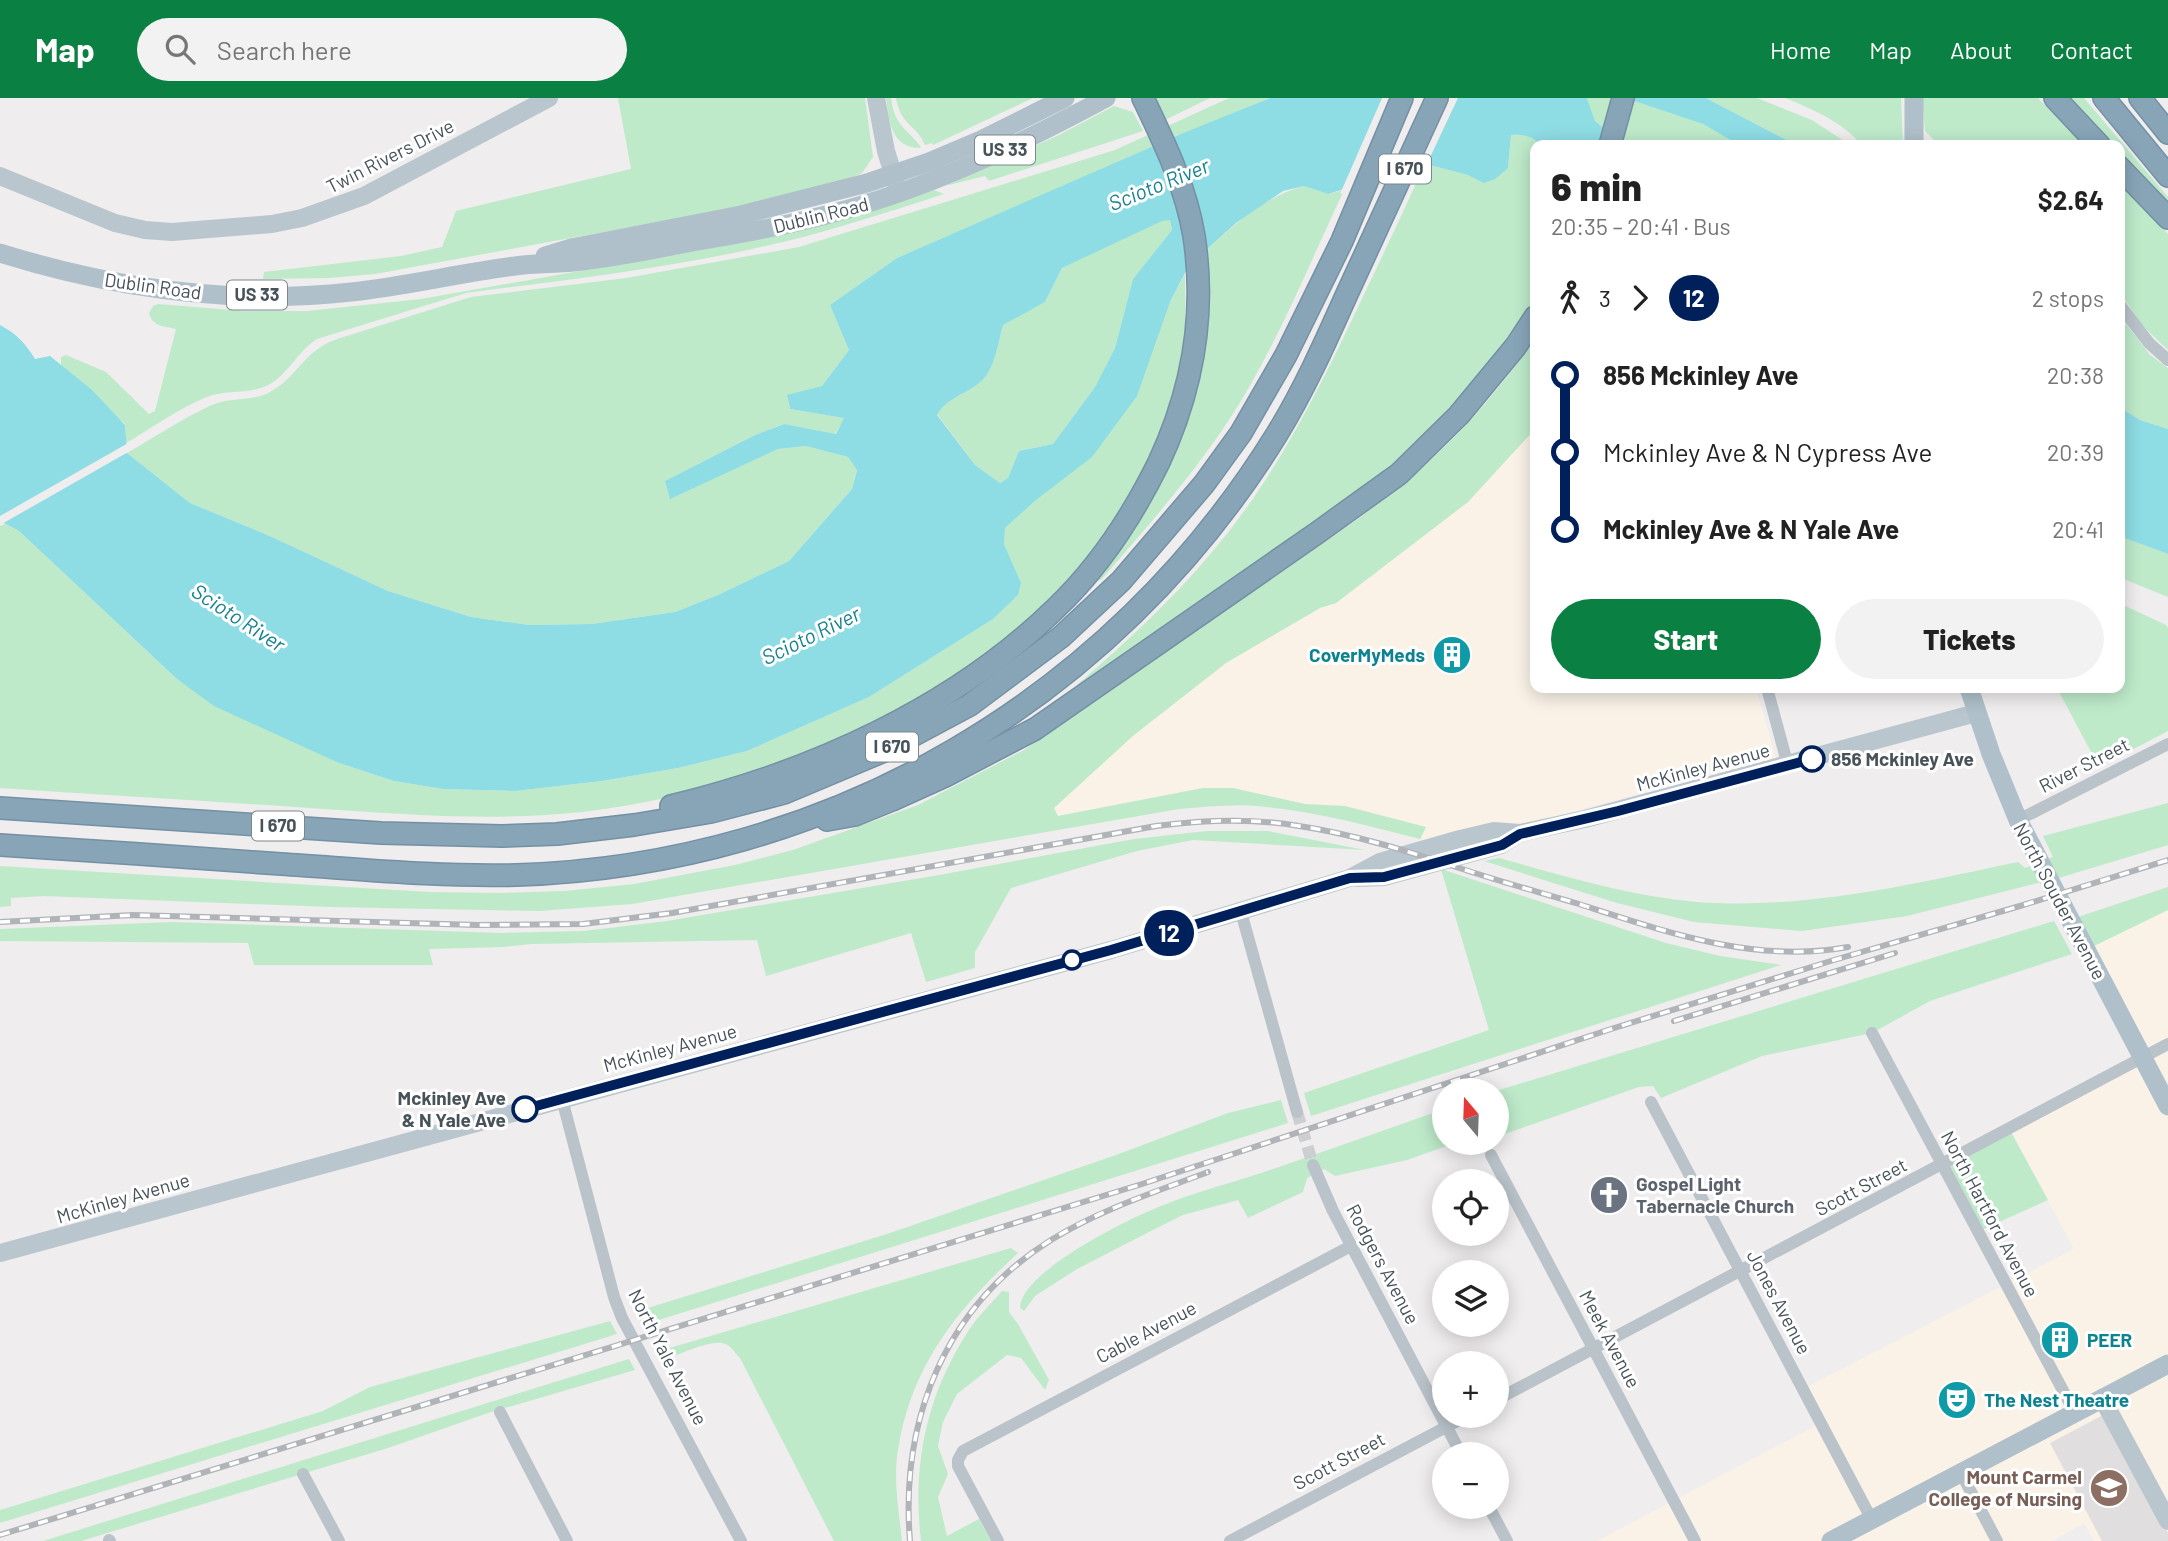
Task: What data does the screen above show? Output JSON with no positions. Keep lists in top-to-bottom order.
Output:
{
  "streets": {
    "highway": ["I 670"],
    "main road": [
      "US 33",
      "Twin Rivers Drive",
      "Dublin Road",
      "McKinley Avenue",
      "North Souder Avenue"
    ],
    "street": [
      "River Street",
      "Scott Street",
      "North Hartford Avenue",
      "Rodgers Avenue",
      "Jones Avenue",
      "Cable Avenue",
      "Meek Avenue",
      "North Yale Avenue"
    ]
  },
  "crossings": [
    ["River Street", "North Souder Avenue"],
    ["McKinley Avenue", "North Souder Avenue"],
    ["McKinley Avenue", "North Yale Avenue"],
    ["North Souder Avenue", "Scott Street"],
    ["Scott Street", "North Hartford Avenue"],
    ["Scott Street", "Jones Avenue"],
    ["Scott Street", "Meek Avenue"],
    ["Rodgers Avenue", "Cable Avenue"]
  ],
  "water": ["Scioto River"],
  "places": {
    "building": ["CoverMyMeds", "PEER"],
    "other": ["856 Mckinley Ave", "Mckinley Ave & N Yale Ave"],
    "church": ["Gospel Light Tabernacle Church"],
    "theatre": ["The Nest Theatre"],
    "school or university": ["Mount Carmel College of Nursing"]
  },
  "lines": ["bus line 12"],
  "north": "top",
  "page": {
    "header": "Map",
    "search": "Search here",
    "nav": [
      "Home",
      "Map",
      "About",
      "Contact"
    ],
    "on_map": "12",
    "heading": ["6 min", "20:35 – 20:41 · Bus", "$2.64"],
    "legs": ["3", "12", "2 stops"],
    "list": [
      {
        "name": "856 Mckinley Ave",
        "value": "20:38"
      },
      {
        "name": "Mckinley Ave & N Cypress Ave",
        "value": "20:39"
      },
      {
        "name": "Mckinley Ave & N Yale Ave",
        "value": "20:41"
      }
    ],
    "buttons": ["Start", "Tickets"],
    "map_buttons": ["+", "−"]
  }
}
